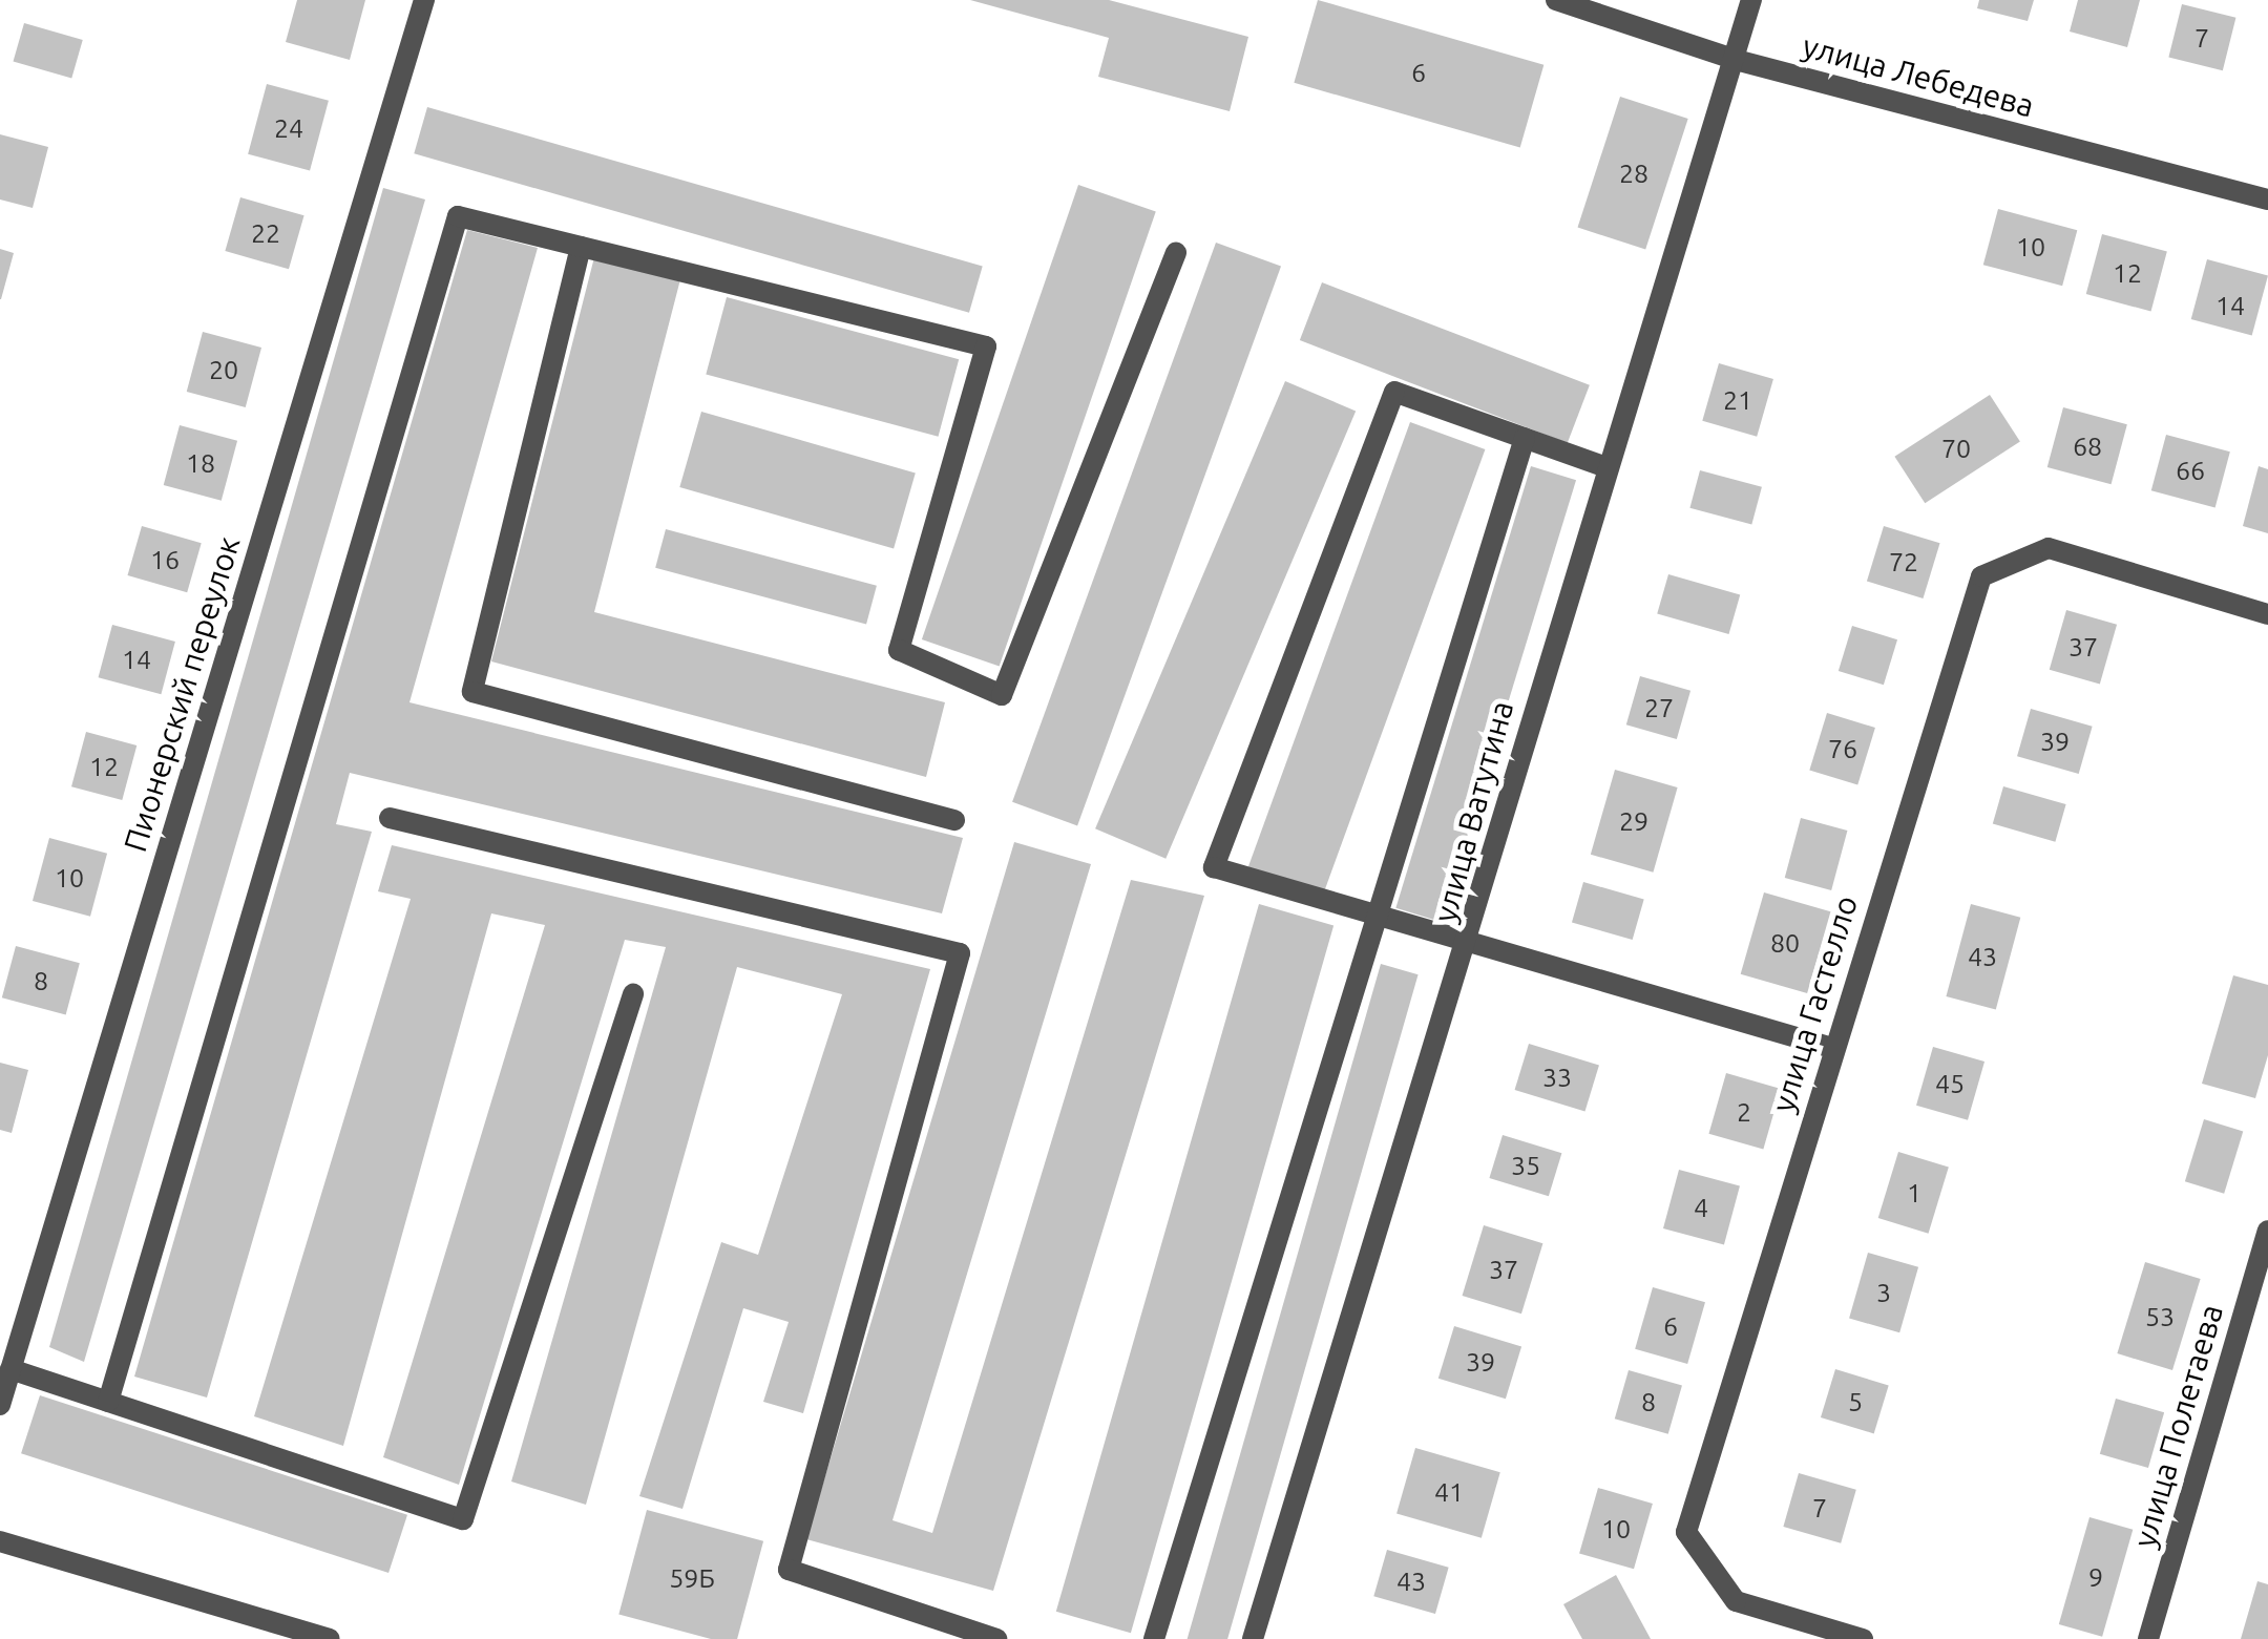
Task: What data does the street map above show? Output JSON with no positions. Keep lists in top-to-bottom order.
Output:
{
  "streets": {
    "street": [
      "улица Лебедева",
      "Пионерский переулок",
      "улица Ватутина",
      "улица Гастелло",
      "улица Полетаева"
    ]
  },
  "crossings": [
    ["улица Лебедева", "улица Ватутина"]
  ],
  "house_numbers": [
    "7",
    "6",
    "24",
    "28",
    "22",
    "10",
    "12",
    "14",
    "20",
    "21",
    "68",
    "70",
    "18",
    "66",
    "16",
    "72",
    "37",
    "14",
    "27",
    "39",
    "76",
    "12",
    "29",
    "10",
    "80",
    "43",
    "8",
    "33",
    "45",
    "2",
    "35",
    "1",
    "4",
    "37",
    "3",
    "53",
    "6",
    "39",
    "8",
    "5",
    "41",
    "7",
    "10",
    "9",
    "59Б",
    "43"
  ]
}
